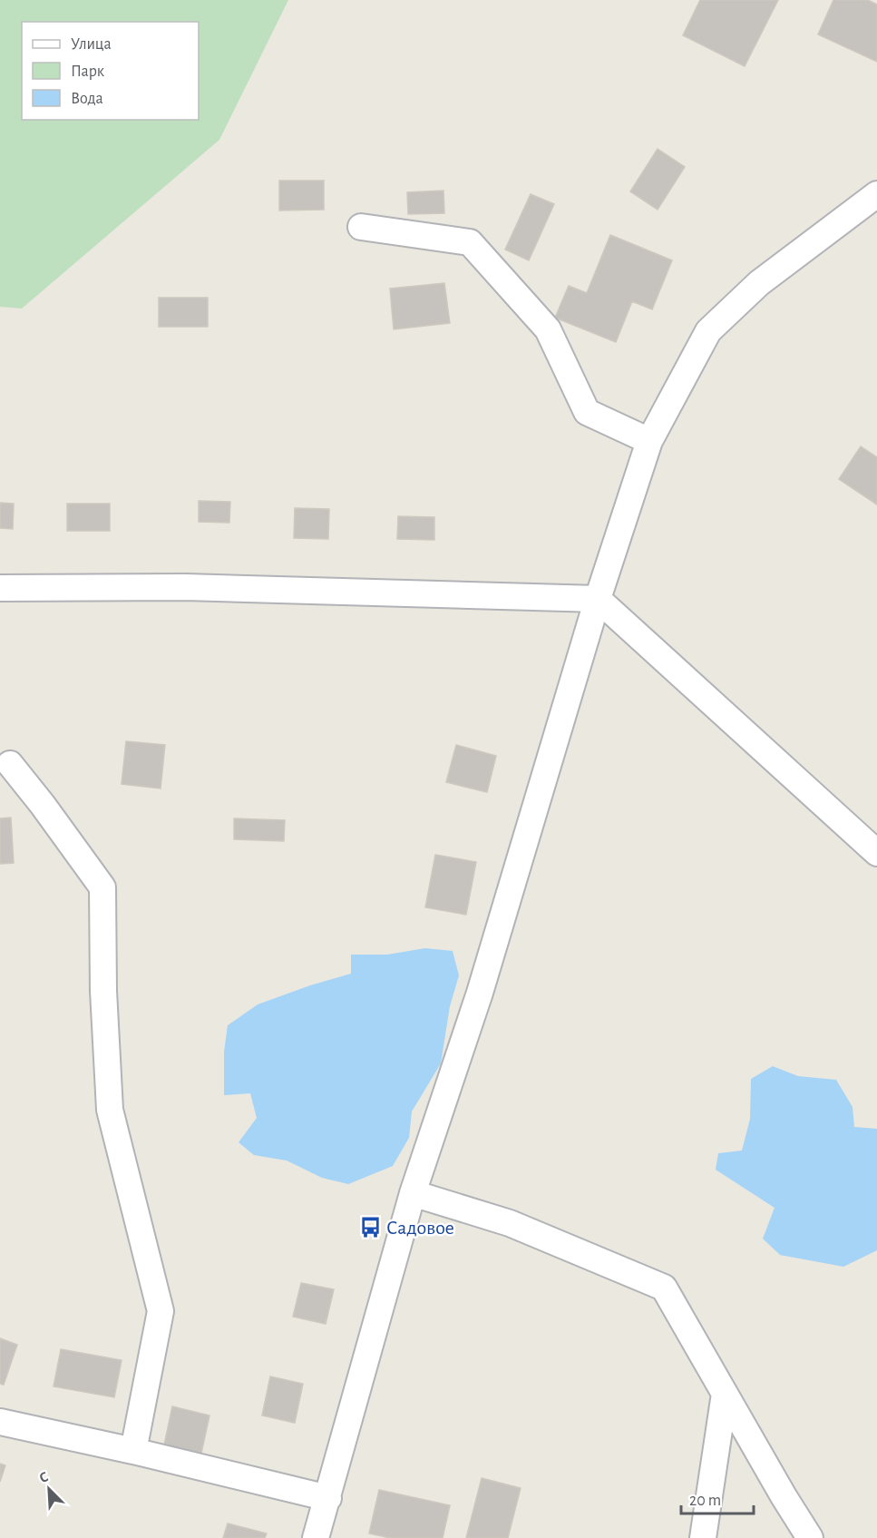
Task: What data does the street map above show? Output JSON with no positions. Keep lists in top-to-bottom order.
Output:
{
  "places": {
    "bus stop": ["Садовое"]
  },
  "legend": ["Улица", "Парк", "Вода"],
  "scale_bar": "20 m",
  "north": "top left"
}
